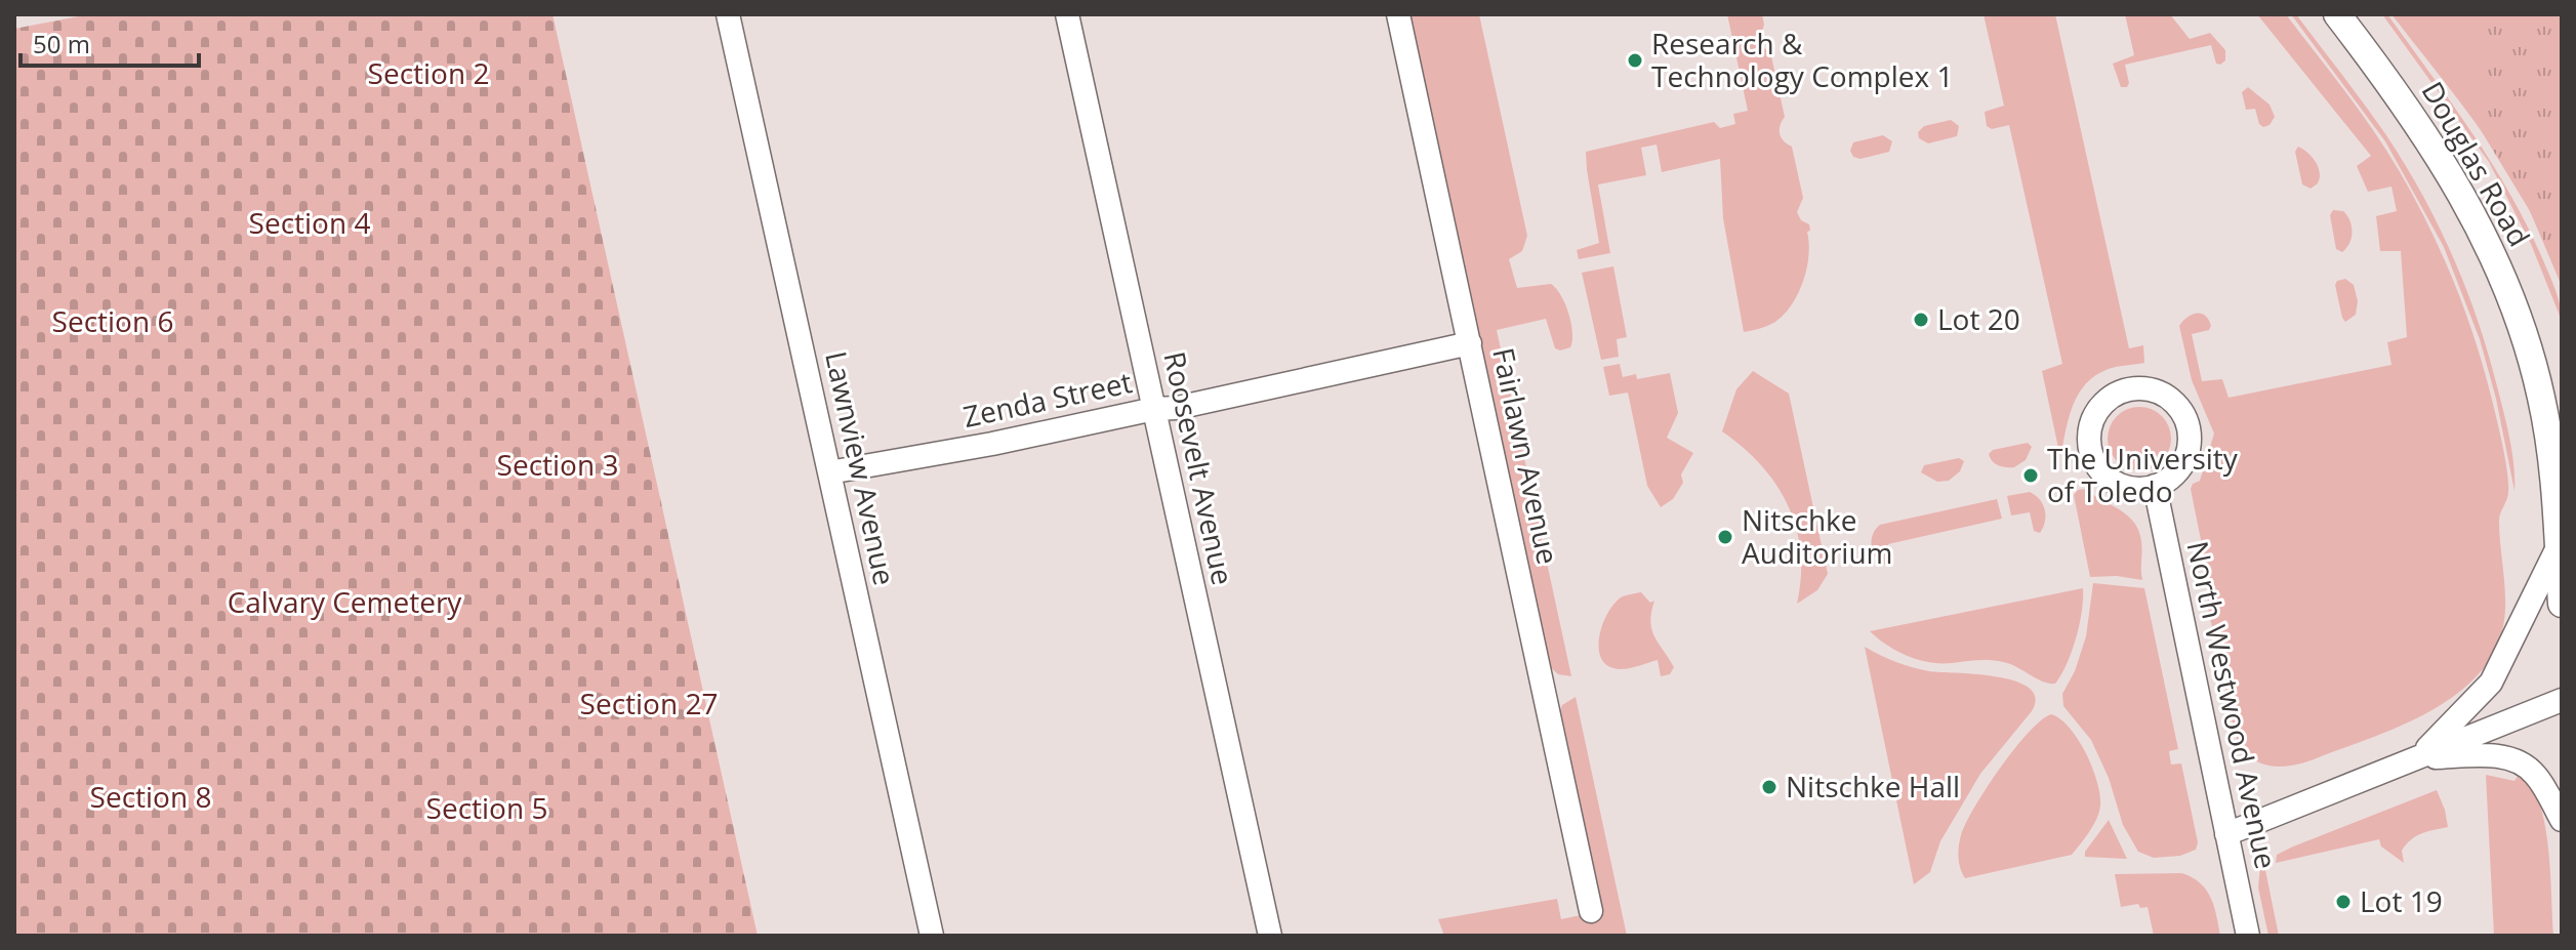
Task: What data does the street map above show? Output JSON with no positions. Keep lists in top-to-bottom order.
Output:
{
  "streets": {
    "street": [
      "Douglas Road",
      "Zenda Street",
      "Fairlawn Avenue",
      "Lawnview Avenue",
      "Roosevelt Avenue",
      "North Westwood Avenue"
    ]
  },
  "crossings": [
    ["Zenda Street", "Fairlawn Avenue"],
    ["Zenda Street", "Lawnview Avenue"],
    ["Zenda Street", "Roosevelt Avenue"]
  ],
  "parks": [
    "Section 2",
    "Section 4",
    "Section 6",
    "Section 3",
    "Calvary Cemetery",
    "Section 27",
    "Section 8",
    "Section 5"
  ],
  "places": [
    "Research & Technology Complex 1",
    "Lot 20",
    "The University of Toledo",
    "Nitschke Auditorium",
    "Nitschke Hall",
    "Lot 19"
  ],
  "scale_bar": "50 m"
}
